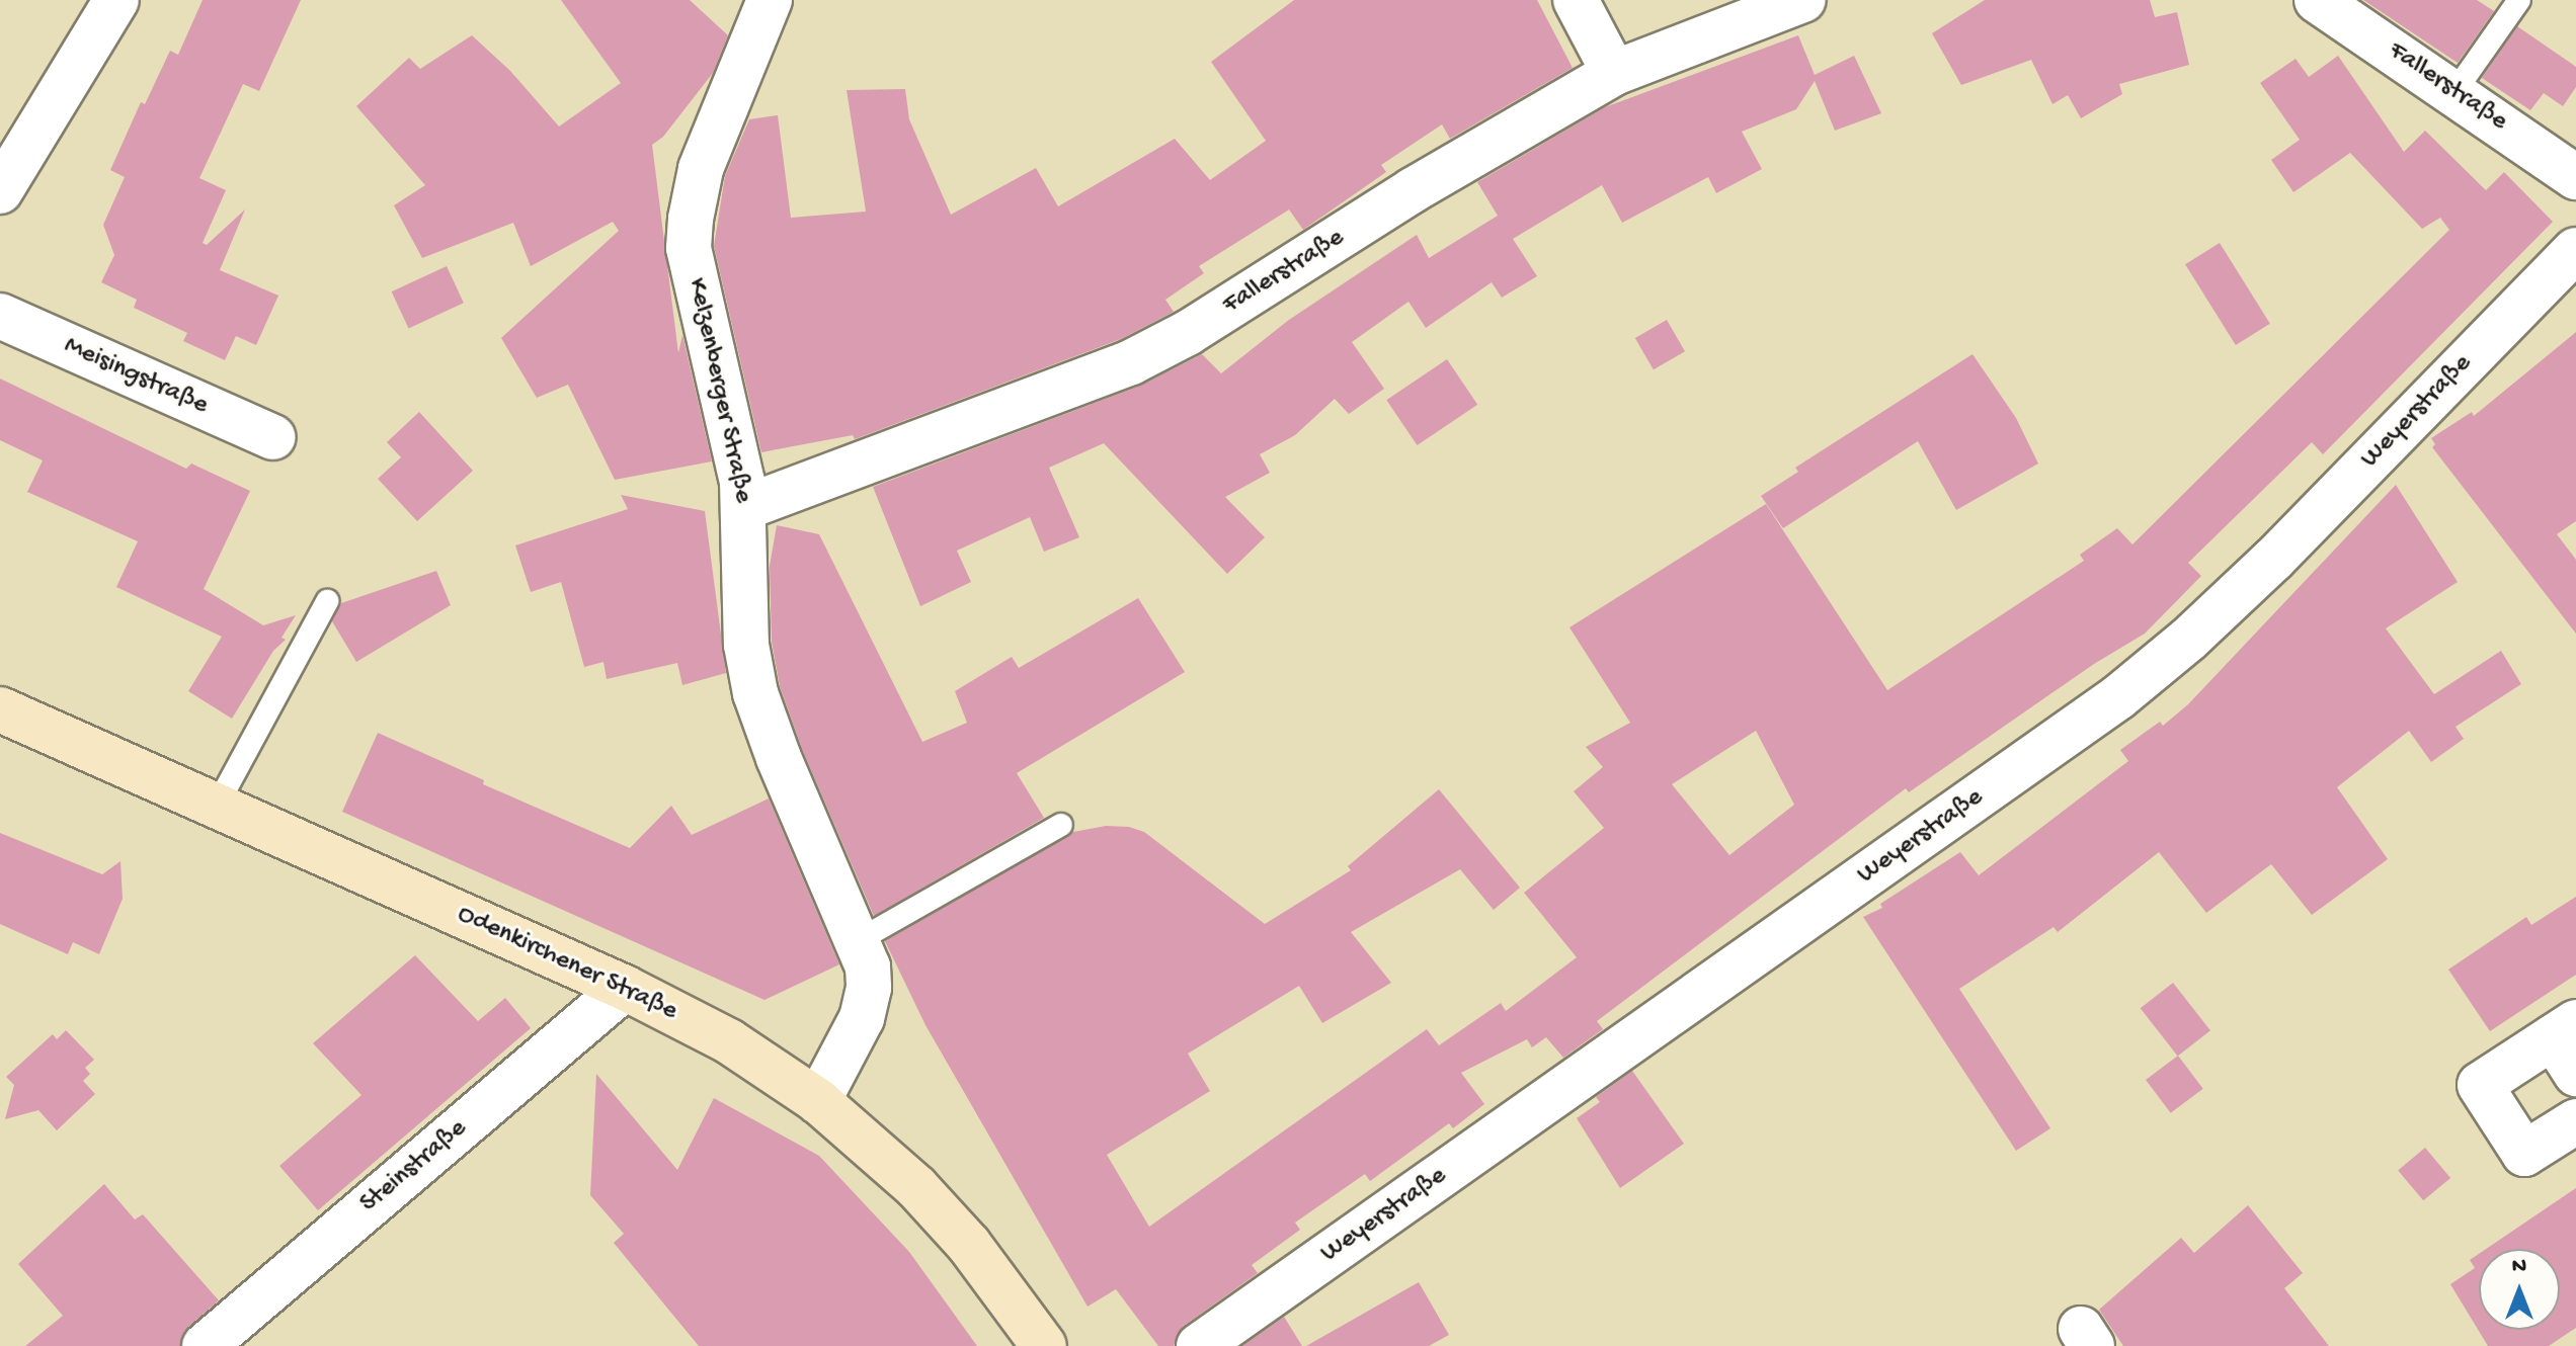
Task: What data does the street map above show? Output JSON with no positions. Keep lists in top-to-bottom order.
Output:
{
  "streets": {
    "main road": ["Odenkirchener Straße"],
    "street": [
      "Fallerstraße",
      "Meisingstraße",
      "Kelzenberger Straße",
      "Weyerstraße",
      "Steinstraße"
    ]
  },
  "crossings": [
    ["Fallerstraße", "Kelzenberger Straße"],
    ["Kelzenberger Straße", "Odenkirchener Straße"],
    ["Odenkirchener Straße", "Steinstraße"]
  ],
  "north": "top"
}
